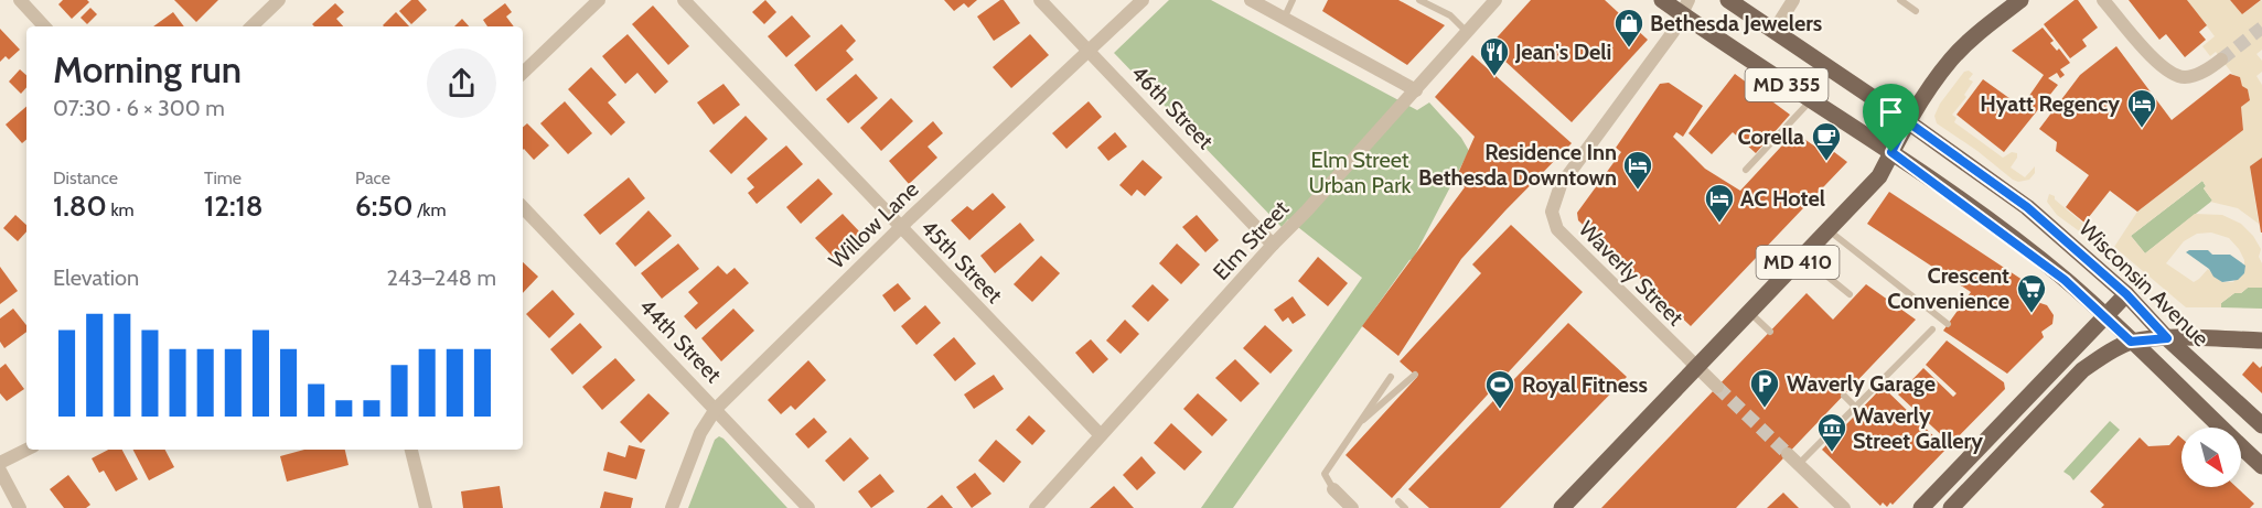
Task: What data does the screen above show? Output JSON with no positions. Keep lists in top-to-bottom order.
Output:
{
  "streets": {
    "main road": ["MD 355", "MD 410", "Wisconsin Avenue"],
    "street": [
      "46th Street",
      "Willow Lane",
      "Elm Street",
      "45th Street",
      "Waverly Street",
      "44th Street"
    ]
  },
  "crossings": [
    ["MD 355", "MD 410"],
    ["MD 355", "Waverly Street"],
    ["46th Street", "Willow Lane"],
    ["46th Street", "Elm Street"],
    ["Willow Lane", "45th Street"],
    ["Willow Lane", "44th Street"],
    ["Elm Street", "45th Street"],
    ["MD 410", "Waverly Street"],
    ["MD 410", "Wisconsin Avenue"]
  ],
  "parks": ["Elm Street Urban Park"],
  "places": {
    "shop": ["Bethesda Jewelers"],
    "restaurant": ["Jean's Deli"],
    "hotel": ["Hyatt Regency", "Residence Inn Bethesda Downtown", "AC Hotel"],
    "cafe": ["Corella"],
    "supermarket": ["Crescent Convenience"],
    "parking": ["Waverly Garage"],
    "sports": ["Royal Fitness"],
    "museum": ["Waverly Street Gallery"]
  },
  "north": "bottom right",
  "page": {
    "heading": ["Morning run", "07:30 · 6 × 300 m"],
    "stats": [
      ["Distance", "1.80 km"],
      ["Time", "12:18"],
      ["Pace", "6:50 /km"]
    ],
    "chart": ["Elevation", "243–248 m"]
  }
}
